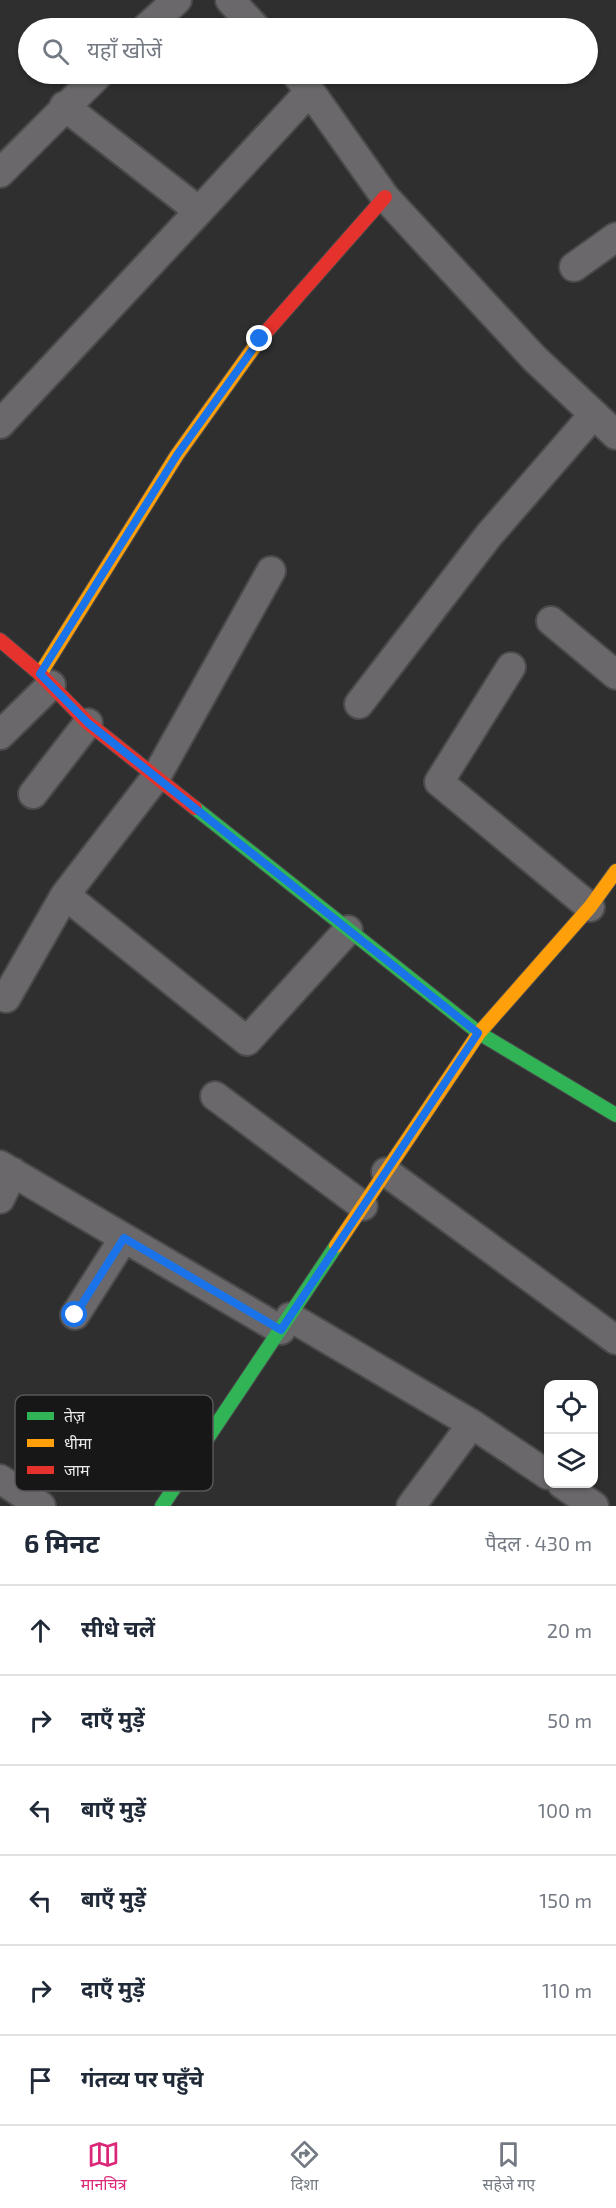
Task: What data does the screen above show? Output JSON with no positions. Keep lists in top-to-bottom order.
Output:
{
  "legend": ["तेज़", "धीमा", "जाम"],
  "page": {
    "search": "यहाँ खोजें",
    "heading": ["6 मिनट", "पैदल · 430 m"],
    "list": [
      ["सीधे चलें", "20 m"],
      ["दाएँ मुड़ें", "50 m"],
      ["बाएँ मुड़ें", "100 m"],
      ["बाएँ मुड़ें", "150 m"],
      ["दाएँ मुड़ें", "110 m"],
      "गंतव्य पर पहुँचे"
    ],
    "nav": ["मानचित्र", "दिशा", "सहेजे गए"]
  }
}
